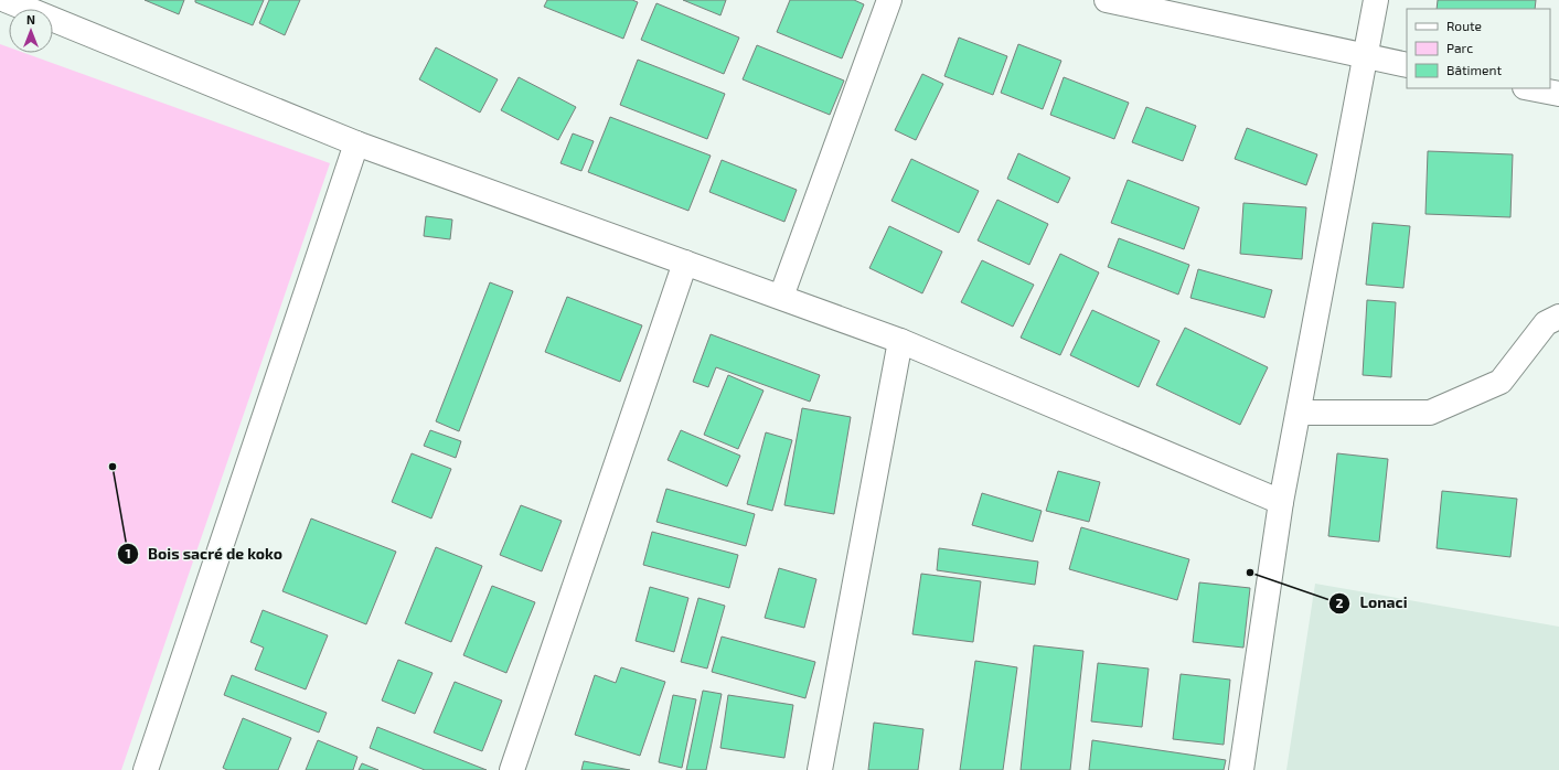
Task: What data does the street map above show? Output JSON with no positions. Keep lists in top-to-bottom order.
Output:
{
  "places": ["Bois sacré de koko", "Lonaci"],
  "legend": ["Route", "Parc", "Bâtiment"],
  "north": "top"
}
